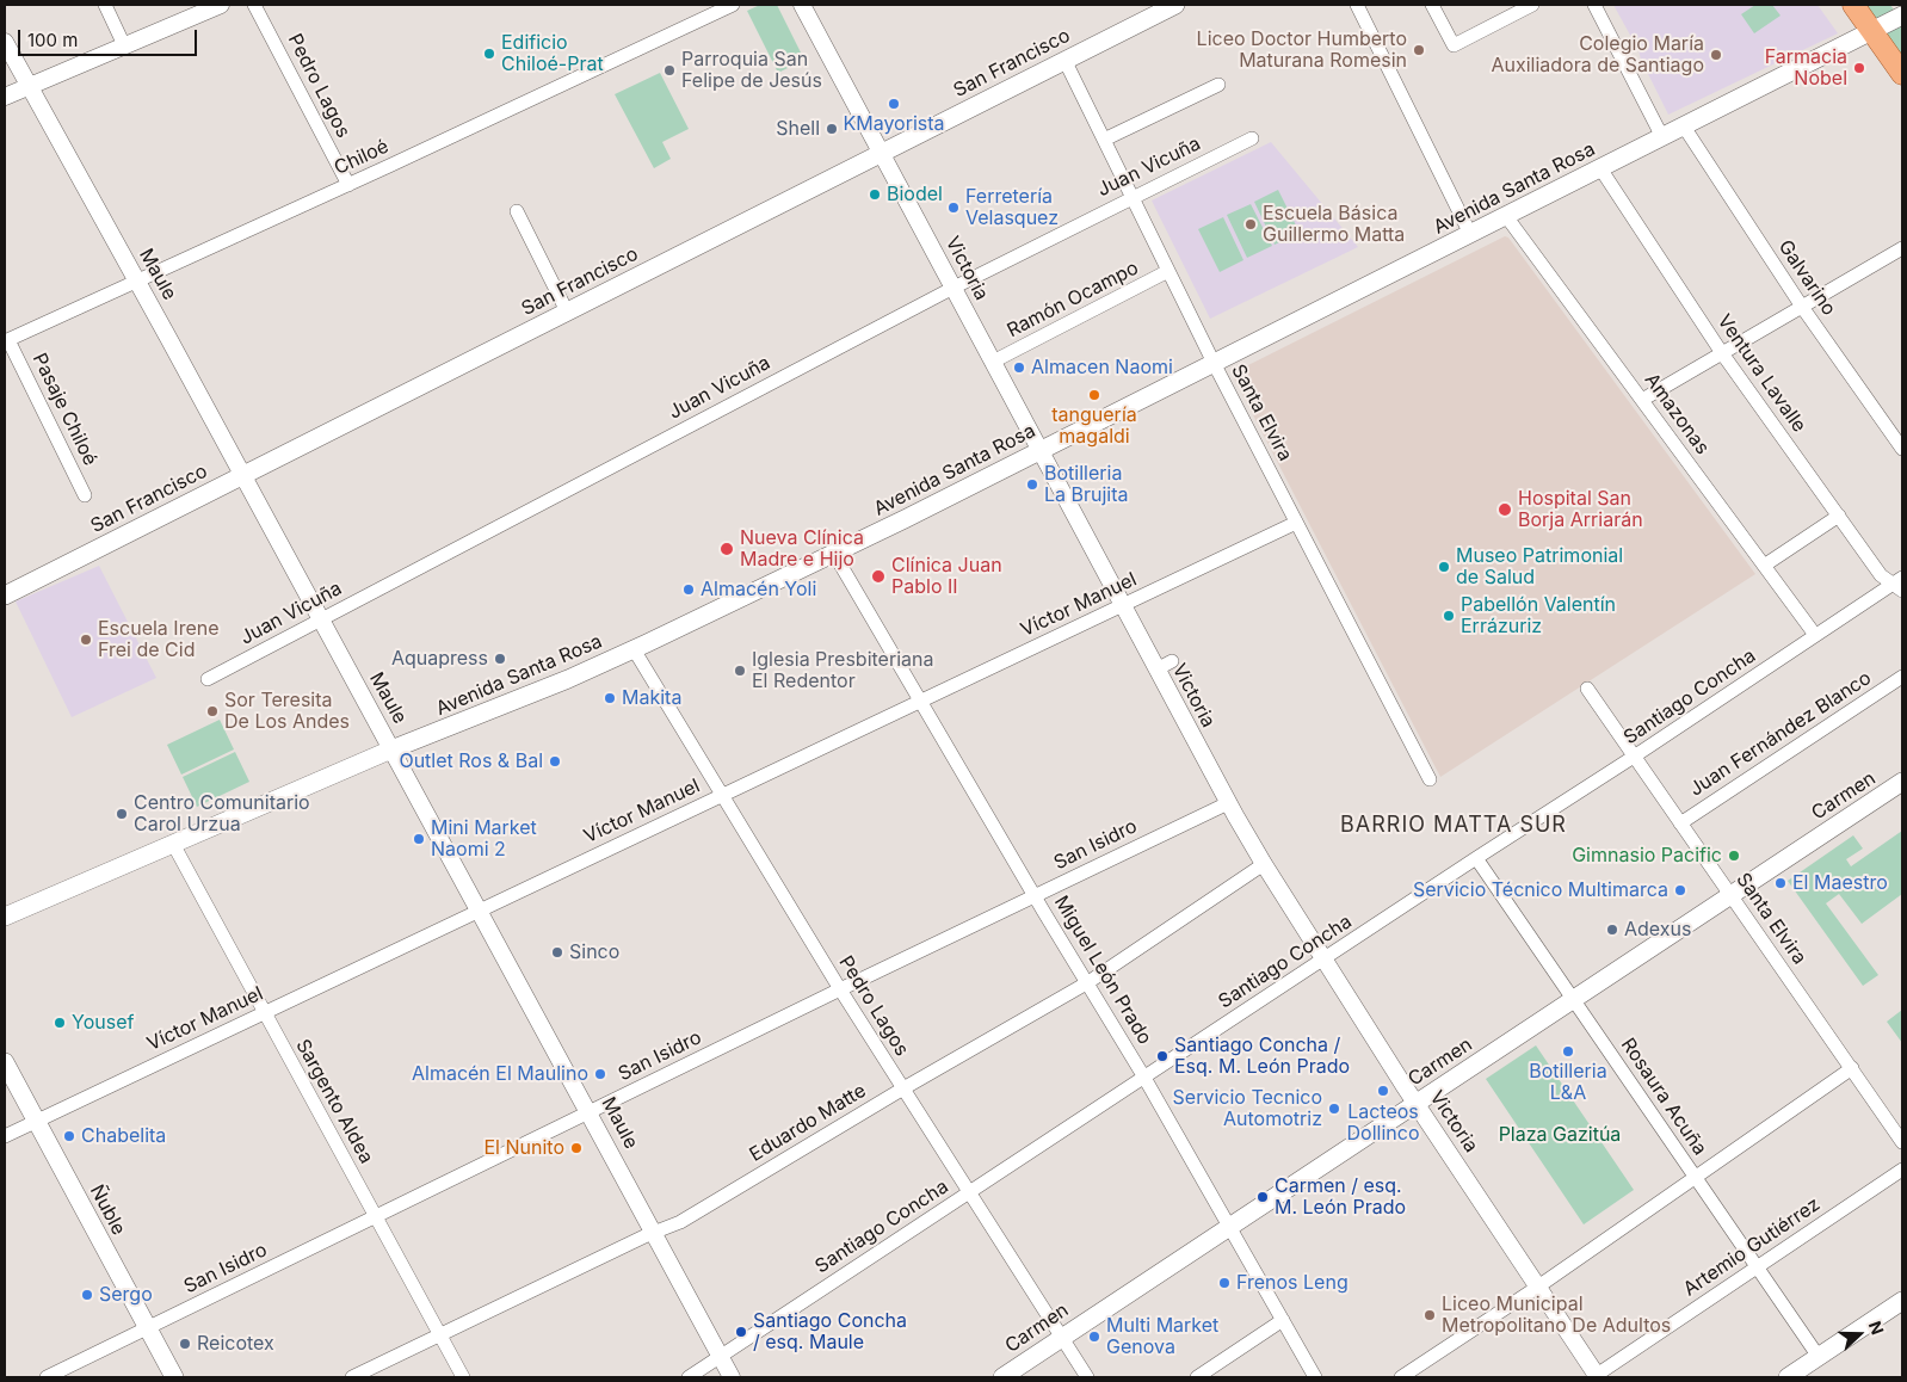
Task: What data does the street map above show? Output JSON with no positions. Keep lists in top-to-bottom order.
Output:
{
  "streets": {
    "main road": [
      "San Francisco",
      "Avenida Santa Rosa",
      "Carmen",
      "Ñuble"
    ],
    "street": [
      "Pedro Lagos",
      "Chiloé",
      "Juan Vicuña",
      "Victoria",
      "Maule",
      "Galvarino",
      "Ramón Ocampo",
      "Ventura Lavalle",
      "Pasaje Chiloé",
      "Santa Elvira",
      "Amazonas",
      "Víctor Manuel",
      "Santiago Concha",
      "Juan Fernández Blanco",
      "San Isidro",
      "Miguel León Prado",
      "Rosaura Acuña",
      "Sargento Aldea",
      "Eduardo Matte",
      "Artemio Gutiérrez"
    ]
  },
  "crossings": [
    ["San Francisco", "Victoria"],
    ["San Francisco", "Maule"],
    ["San Francisco", "Santa Elvira"],
    ["Pedro Lagos", "Chiloé"],
    ["Pedro Lagos", "Avenida Santa Rosa"],
    ["Pedro Lagos", "Víctor Manuel"],
    ["Pedro Lagos", "Santiago Concha"],
    ["Pedro Lagos", "Carmen"],
    ["Pedro Lagos", "San Isidro"],
    ["Pedro Lagos", "Eduardo Matte"],
    ["Chiloé", "Maule"],
    ["Chiloé", "Pasaje Chiloé"],
    ["Juan Vicuña", "Victoria"],
    ["Juan Vicuña", "Maule"],
    ["Juan Vicuña", "Santa Elvira"],
    ["Avenida Santa Rosa", "Victoria"],
    ["Avenida Santa Rosa", "Maule"],
    ["Avenida Santa Rosa", "Galvarino"],
    ["Avenida Santa Rosa", "Ventura Lavalle"],
    ["Avenida Santa Rosa", "Santa Elvira"],
    ["Avenida Santa Rosa", "Amazonas"],
    ["Avenida Santa Rosa", "Miguel León Prado"],
    ["Avenida Santa Rosa", "Sargento Aldea"],
    ["Victoria", "Ramón Ocampo"],
    ["Victoria", "Víctor Manuel"],
    ["Victoria", "Santiago Concha"],
    ["Victoria", "Carmen"],
    ["Victoria", "San Isidro"],
    ["Victoria", "Eduardo Matte"],
    ["Victoria", "Artemio Gutiérrez"],
    ["Maule", "Víctor Manuel"],
    ["Maule", "Santiago Concha"],
    ["Maule", "San Isidro"],
    ["Maule", "Eduardo Matte"],
    ["Ramón Ocampo", "Santa Elvira"],
    ["Ventura Lavalle", "Santiago Concha"],
    ["Santa Elvira", "Víctor Manuel"],
    ["Santa Elvira", "Santiago Concha"],
    ["Santa Elvira", "Juan Fernández Blanco"],
    ["Santa Elvira", "Carmen"],
    ["Amazonas", "Santiago Concha"],
    ["Víctor Manuel", "Miguel León Prado"],
    ["Víctor Manuel", "Sargento Aldea"],
    ["Víctor Manuel", "Ñuble"],
    ["Santiago Concha", "Miguel León Prado"],
    ["Santiago Concha", "Rosaura Acuña"],
    ["Carmen", "Miguel León Prado"],
    ["Carmen", "Rosaura Acuña"],
    ["San Isidro", "Miguel León Prado"],
    ["San Isidro", "Sargento Aldea"],
    ["San Isidro", "Ñuble"],
    ["Miguel León Prado", "Eduardo Matte"],
    ["Rosaura Acuña", "Artemio Gutiérrez"],
    ["Sargento Aldea", "Eduardo Matte"]
  ],
  "districts": ["BARRIO MATTA SUR"],
  "parks": ["Plaza Gazitúa"],
  "places": [
    "Liceo Doctor Humberto Maturana Romesin",
    "Edificio Chiloé-Prat",
    "Colegio María Auxiliadora de Santiago",
    "Farmacia Nobel",
    "Parroquia San Felipe de Jesús",
    "KMayorista",
    "Shell",
    "Biodel",
    "Ferretería Velasquez",
    "Escuela Básica Guillermo Matta",
    "Almacen Naomi",
    "tanguería magaldi",
    "Botilleria La Brujita",
    "Hospital San Borja Arriarán",
    "Nueva Clínica Madre e Hijo",
    "Museo Patrimonial de Salud",
    "Clínica Juan Pablo II",
    "Almacén Yoli",
    "Pabellón Valentín Errázuriz",
    "Escuela Irene Frei de Cid",
    "Aquapress",
    "Iglesia Presbiteriana El Redentor",
    "Makita",
    "Sor Teresita De Los Andes",
    "Outlet Ros & Bal",
    "Centro Comunitario Carol Urzua",
    "Mini Market Naomi 2",
    "Gimnasio Pacific",
    "El Maestro",
    "Servicio Técnico Multimarca",
    "Adexus",
    "Sinco",
    "Yousef",
    "Botilleria L&A",
    "Santiago Concha / Esq. M. León Prado",
    "Almacén El Maulino",
    "Lacteos Dollinco",
    "Servicio Tecnico Automotriz",
    "Chabelita",
    "El Nunito",
    "Carmen / esq. M. León Prado",
    "Frenos Leng",
    "Sergo",
    "Liceo Municipal Metropolitano De Adultos",
    "Santiago Concha / esq. Maule",
    "Multi Market Genova",
    "Reicotex"
  ],
  "scale_bar": "100 m",
  "north": "right"
}
